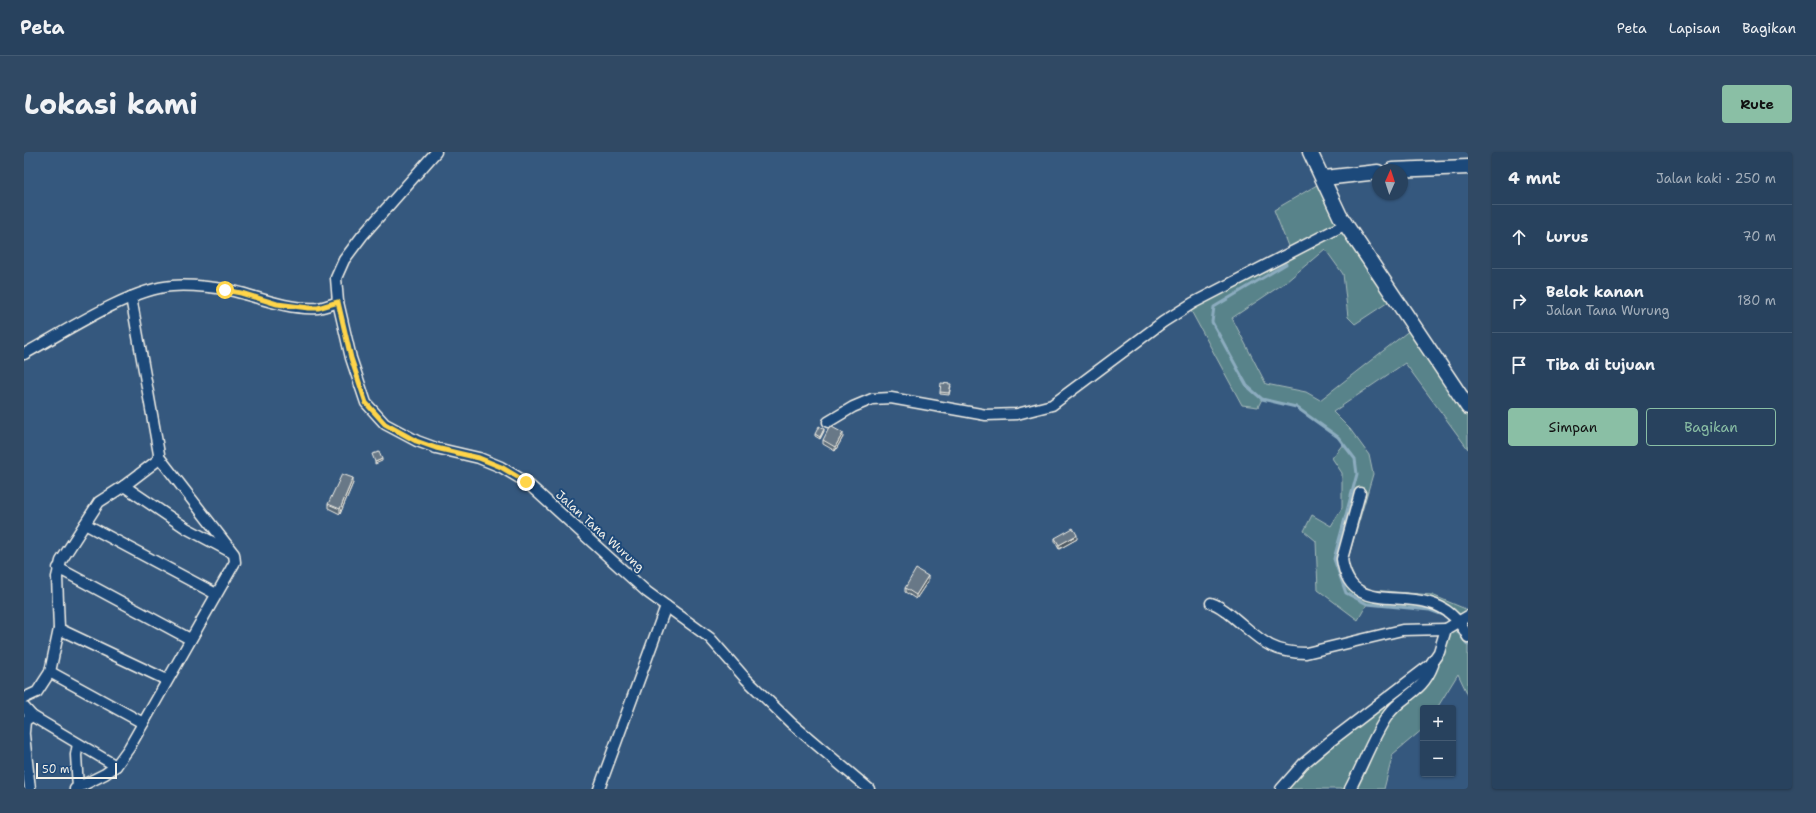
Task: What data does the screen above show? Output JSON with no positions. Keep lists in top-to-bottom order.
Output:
{
  "streets": {
    "street": ["Jalan Tana Wurung"]
  },
  "scale_bar": "50 m",
  "north": "top",
  "page": {
    "header": "Peta",
    "nav": ["Peta", "Lapisan", "Bagikan"],
    "title": "Lokasi kami",
    "buttons": [
      "Rute",
      ["Simpan", "Bagikan"]
    ],
    "heading": ["4 mnt", "Jalan kaki · 250 m"],
    "list": [
      ["Lurus", "70 m"],
      ["Belok kanan", "Jalan Tana Wurung", "180 m"],
      "Tiba di tujuan"
    ],
    "map_buttons": ["+", "−"],
    "scale": "50 m"
  }
}
